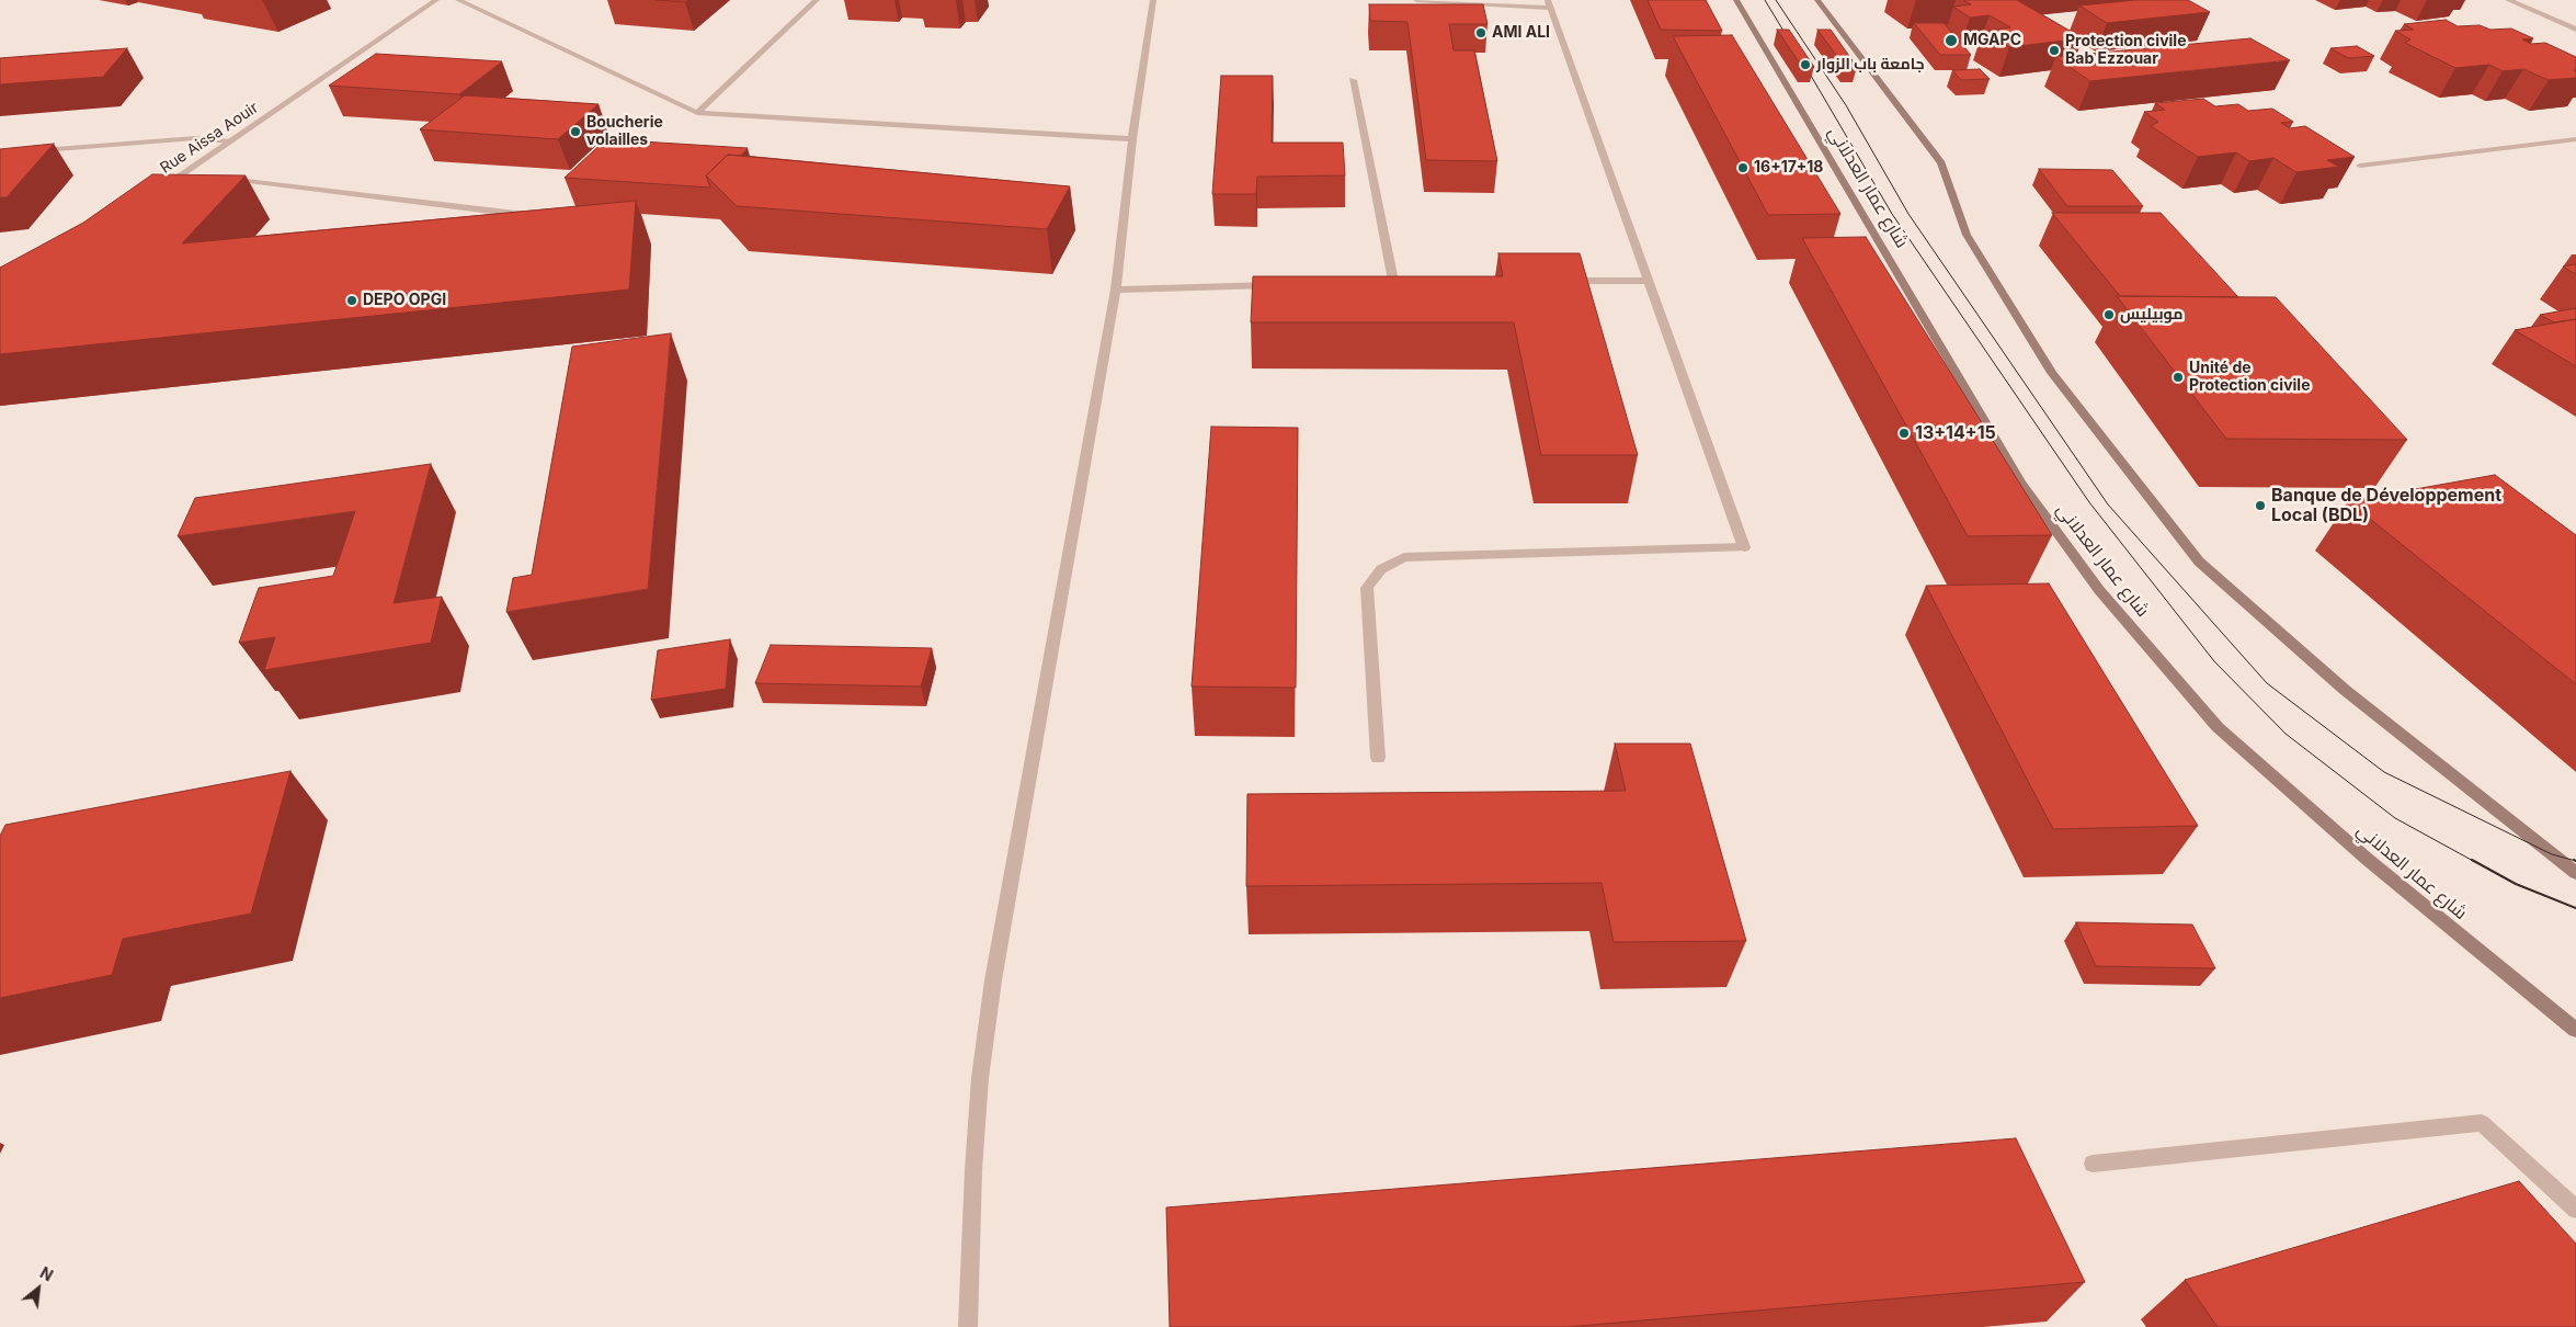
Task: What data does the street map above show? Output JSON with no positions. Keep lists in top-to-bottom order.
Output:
{
  "streets": {
    "main road": ["شارع عمار العدلاني"],
    "street": ["Rue Aissa Aouir"]
  },
  "places": [
    "AMI ALI",
    "MGAPC",
    "Protection civile Bab Ezzouar",
    "جامعة باب الزوار",
    "Boucherie volailles",
    "16+17+18",
    "DEPO OPGI",
    "موبيليس",
    "Unité de Protection civile",
    "13+14+15",
    "Banque de Développement Local (BDL)"
  ],
  "north": "top right"
}
